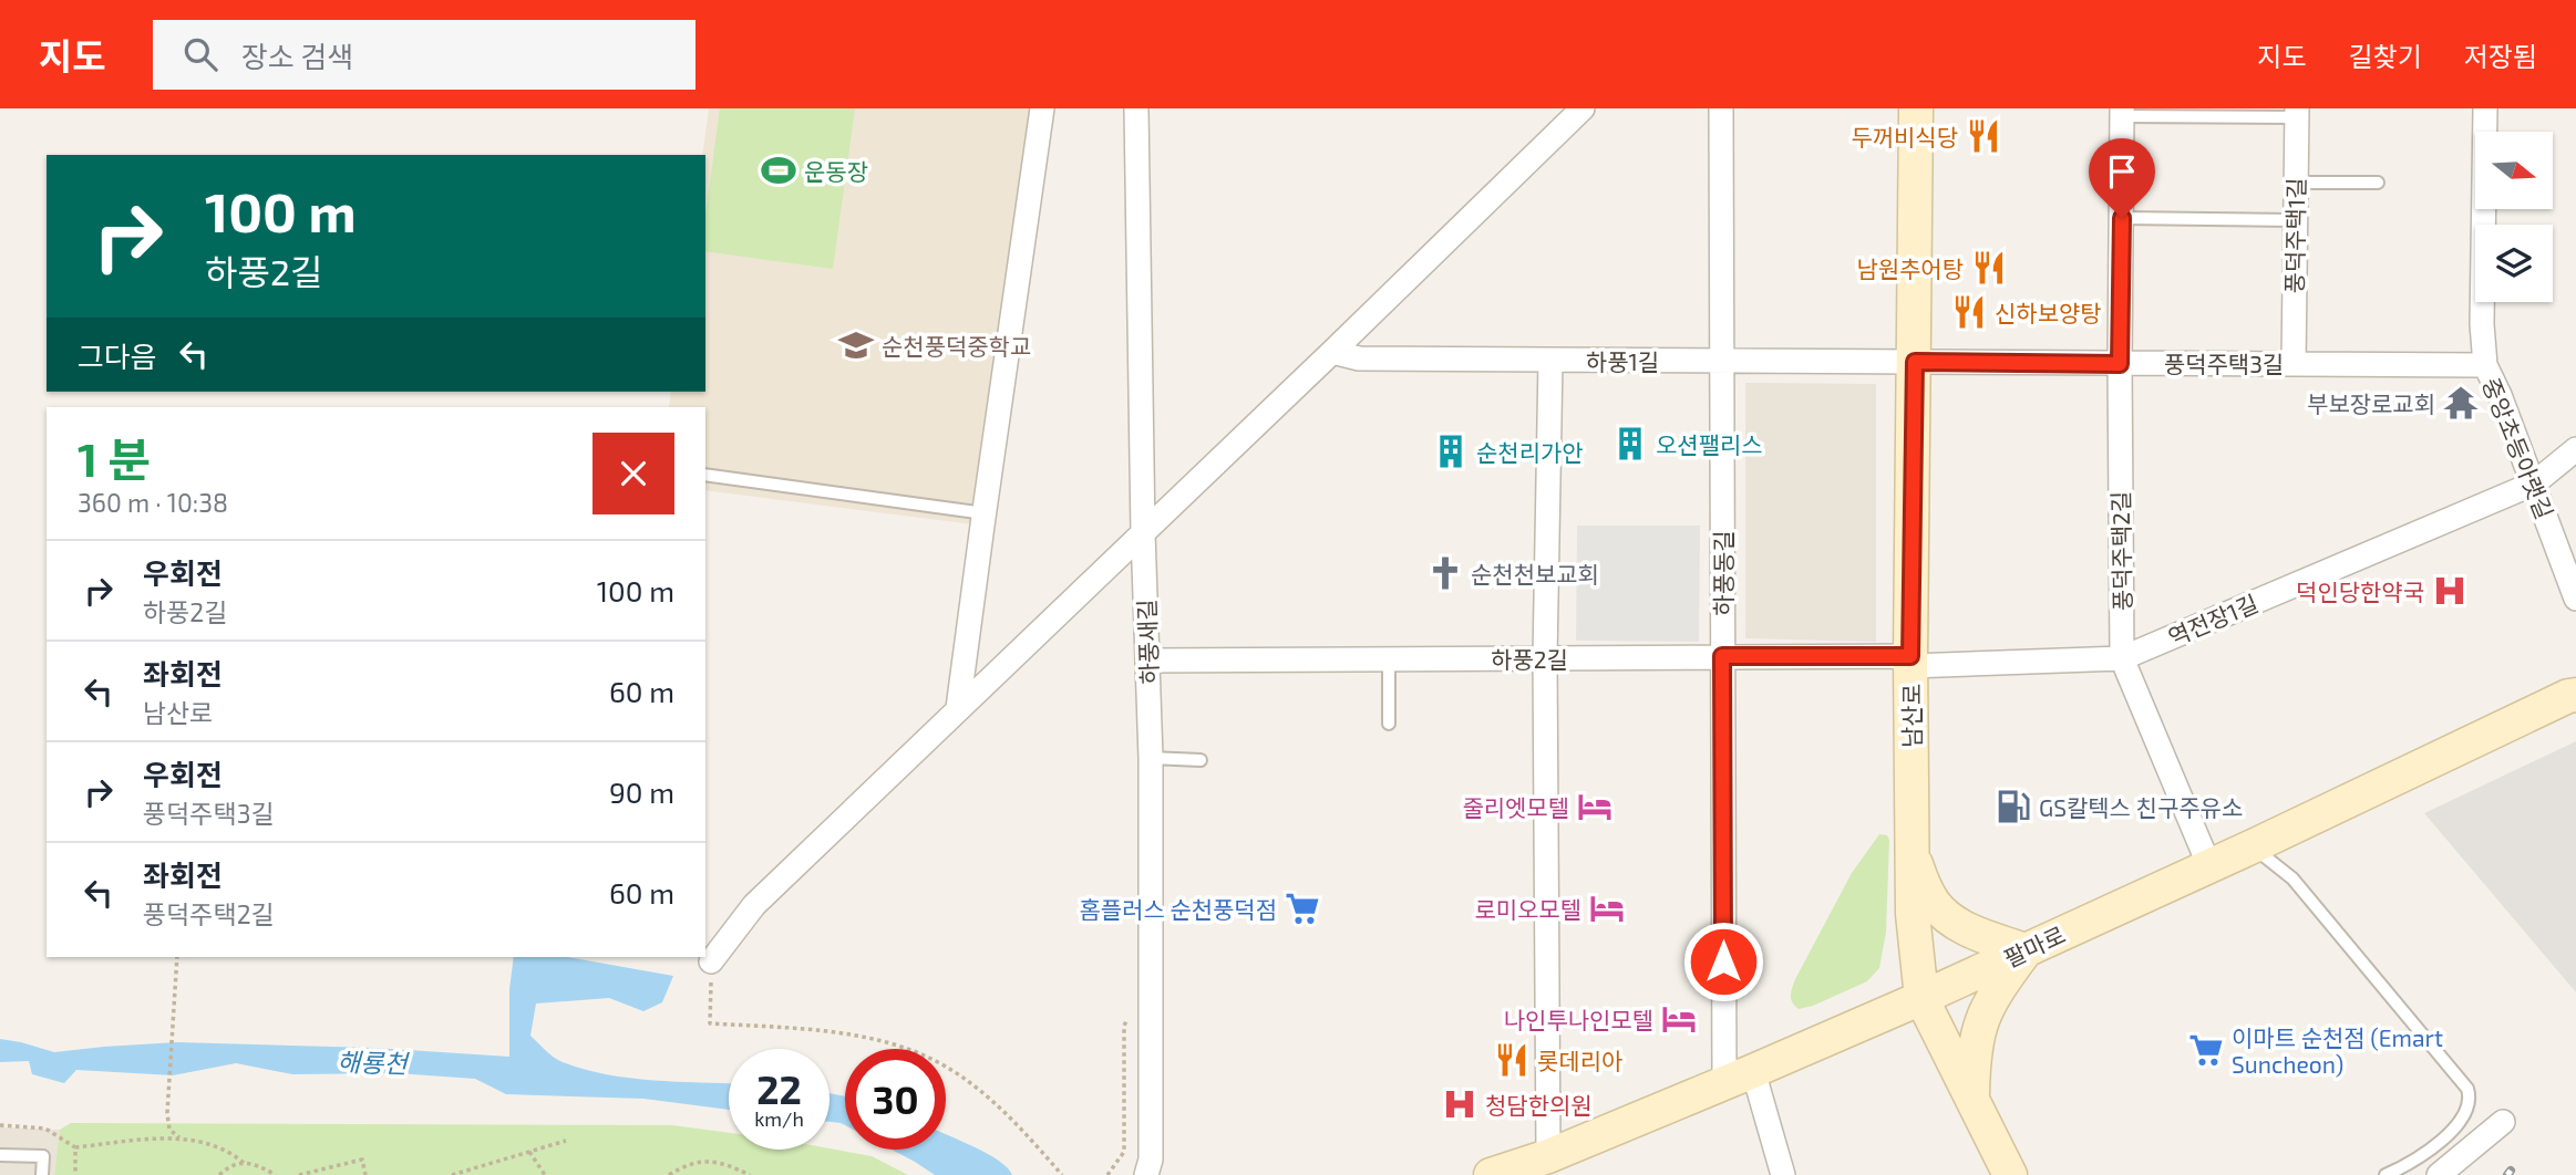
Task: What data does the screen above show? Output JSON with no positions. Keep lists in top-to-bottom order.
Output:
{
  "streets": {
    "street": [
      "풍덕주택1길",
      "하풍1길",
      "풍덕주택3길",
      "중앙초등아랫길",
      "풍덕주택2길",
      "하풍동길",
      "역전장1길",
      "하풍새길",
      "하풍2길",
      "남산로",
      "팔마로"
    ]
  },
  "crossings": [
    ["풍덕주택1길", "풍덕주택3길"],
    ["하풍1길", "풍덕주택3길"],
    ["하풍1길", "하풍동길"],
    ["하풍1길", "남산로"],
    ["풍덕주택3길", "중앙초등아랫길"],
    ["풍덕주택3길", "풍덕주택2길"],
    ["풍덕주택3길", "남산로"],
    ["중앙초등아랫길", "역전장1길"],
    ["풍덕주택2길", "역전장1길"],
    ["풍덕주택2길", "팔마로"],
    ["하풍동길", "하풍2길"],
    ["하풍동길", "팔마로"],
    ["역전장1길", "하풍2길"],
    ["역전장1길", "남산로"],
    ["하풍새길", "하풍2길"],
    ["하풍2길", "남산로"],
    ["남산로", "팔마로"]
  ],
  "water": ["해룡천"],
  "places": {
    "restaurant": [
      "두꺼비식당",
      "남원추어탕",
      "신하보양탕",
      "롯데리아"
    ],
    "sports": ["운동장"],
    "school or university": ["순천풍덕중학교"],
    "temple": ["부보장로교회"],
    "building": ["오션팰리스", "순천리가안"],
    "church": ["순천천보교회"],
    "hospital": ["덕인당한약국", "청담한의원"],
    "hotel": ["줄리엣모텔", "로미오모텔", "나인투나인모텔"],
    "fuel station": ["GS칼텍스 친구주유소"],
    "supermarket": ["홈플러스 순천풍덕점", "이마트 순천점 (Emart Suncheon)"]
  },
  "north": "right",
  "page": {
    "header": "지도",
    "search": "장소 검색",
    "nav": ["지도", "길찾기", "저장됨"],
    "turn": ["100 m", "하풍2길"],
    "then": "그다음",
    "heading": ["1 분", "360 m · 10:38"],
    "list": [
      {
        "name": "우회전",
        "note": "하풍2길",
        "value": "100 m"
      },
      {
        "name": "좌회전",
        "note": "남산로",
        "value": "60 m"
      },
      {
        "name": "우회전",
        "note": "풍덕주택3길",
        "value": "90 m"
      },
      {
        "name": "좌회전",
        "note": "풍덕주택2길",
        "value": "60 m"
      }
    ],
    "speed": "22 km/h",
    "limit": "30"
  }
}
